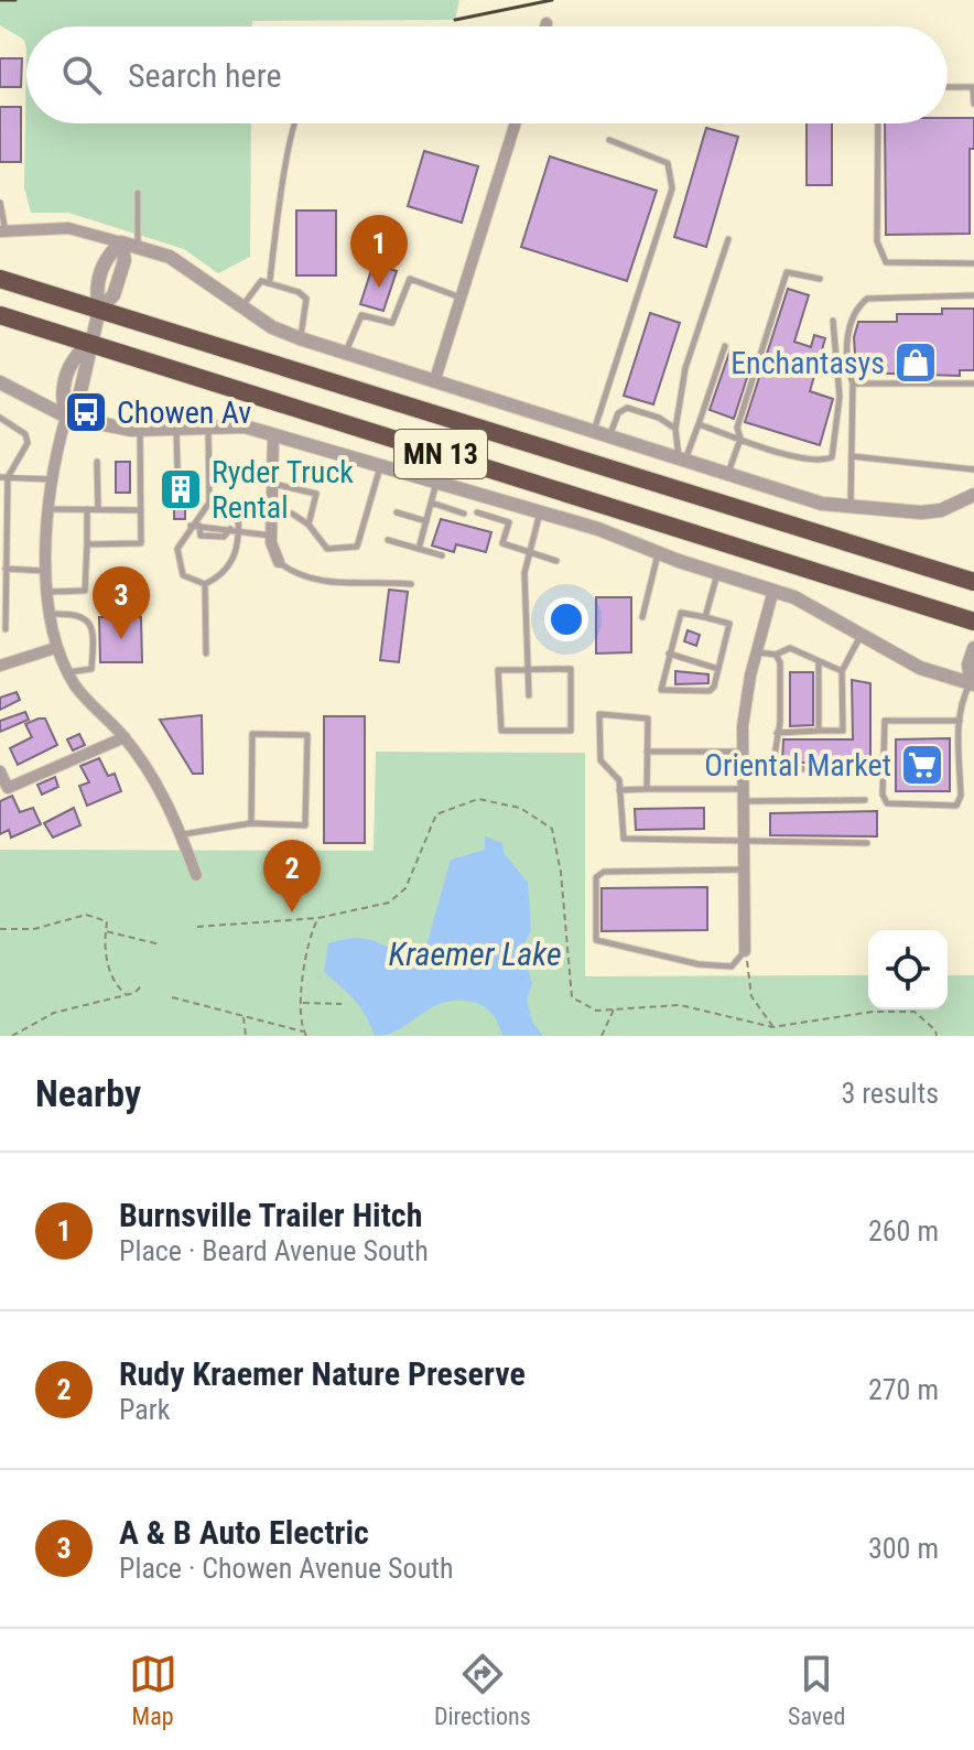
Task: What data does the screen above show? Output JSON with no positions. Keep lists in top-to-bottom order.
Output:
{
  "streets": {
    "highway": ["MN 13"]
  },
  "water": ["Kraemer Lake"],
  "places": {
    "shop": ["Enchantasys"],
    "bus stop": ["Chowen Av"],
    "building": ["Ryder Truck Rental"],
    "supermarket": ["Oriental Market"]
  },
  "page": {
    "search": "Search here",
    "pins": ["1", "3", "2"],
    "heading": ["Nearby", "3 results"],
    "list": [
      {
        "mark": "1",
        "name": "Burnsville Trailer Hitch",
        "note": "Place · Beard Avenue South",
        "value": "260 m"
      },
      {
        "mark": "2",
        "name": "Rudy Kraemer Nature Preserve",
        "note": "Park",
        "value": "270 m"
      },
      {
        "mark": "3",
        "name": "A & B Auto Electric",
        "note": "Place · Chowen Avenue South",
        "value": "300 m"
      }
    ],
    "nav": ["Map", "Directions", "Saved"]
  }
}
